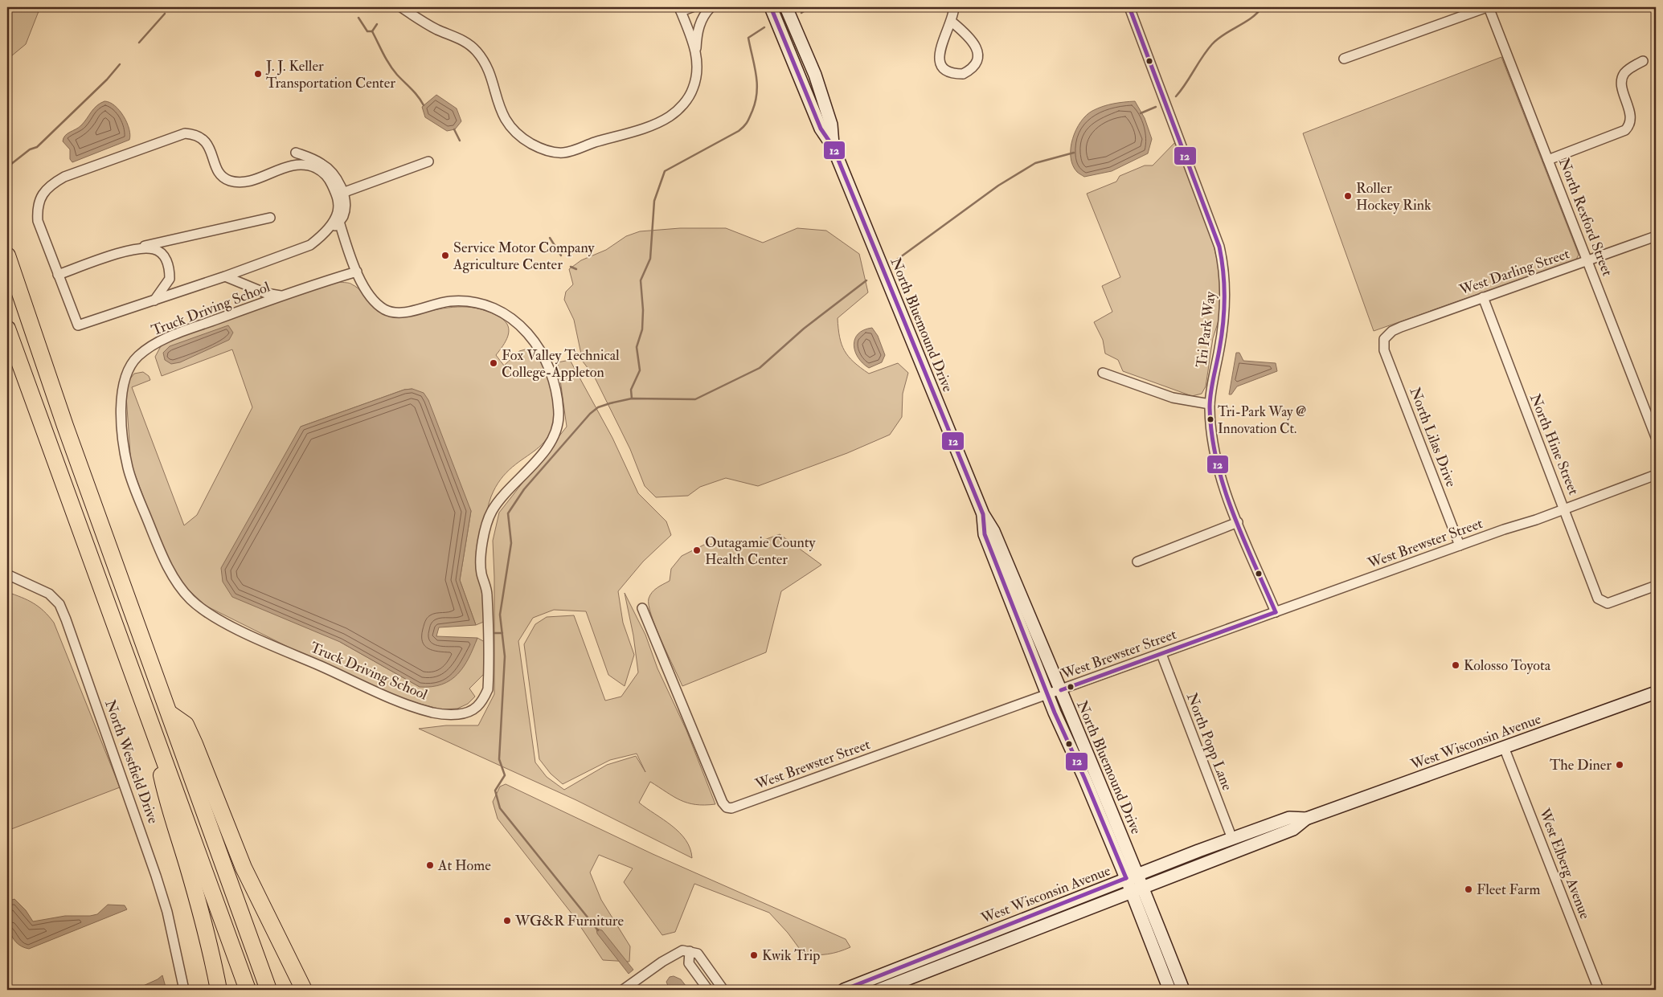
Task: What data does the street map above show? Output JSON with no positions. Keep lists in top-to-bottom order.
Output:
{
  "streets": {
    "main road": ["North Bluemound Drive", "West Wisconsin Avenue"],
    "street": [
      "North Rexford Street",
      "West Darling Street",
      "Truck Driving School",
      "Tri Park Way",
      "North Lilas Drive",
      "North Hine Street",
      "West Brewster Street",
      "North Popp Lane",
      "North Westfield Drive",
      "West Elberg Avenue"
    ]
  },
  "crossings": [
    ["North Rexford Street", "West Darling Street"],
    ["West Darling Street", "North Lilas Drive"],
    ["West Darling Street", "North Hine Street"],
    ["North Bluemound Drive", "West Brewster Street"],
    ["North Bluemound Drive", "West Wisconsin Avenue"],
    ["Tri Park Way", "West Brewster Street"],
    ["North Lilas Drive", "West Brewster Street"],
    ["North Hine Street", "West Brewster Street"],
    ["West Brewster Street", "North Popp Lane"],
    ["North Popp Lane", "West Wisconsin Avenue"],
    ["West Wisconsin Avenue", "West Elberg Avenue"]
  ],
  "places": [
    "J. J. Keller Transportation Center",
    "Roller Hockey Rink",
    "Service Motor Company Agriculture Center",
    "Fox Valley Technical College-Appleton",
    "Tri-Park Way @ Innovation Ct.",
    "Outagamie County Health Center",
    "Kolosso Toyota",
    "The Diner",
    "At Home",
    "Fleet Farm",
    "WG&R Furniture",
    "Kwik Trip"
  ],
  "lines": ["transit line 12"]
}
